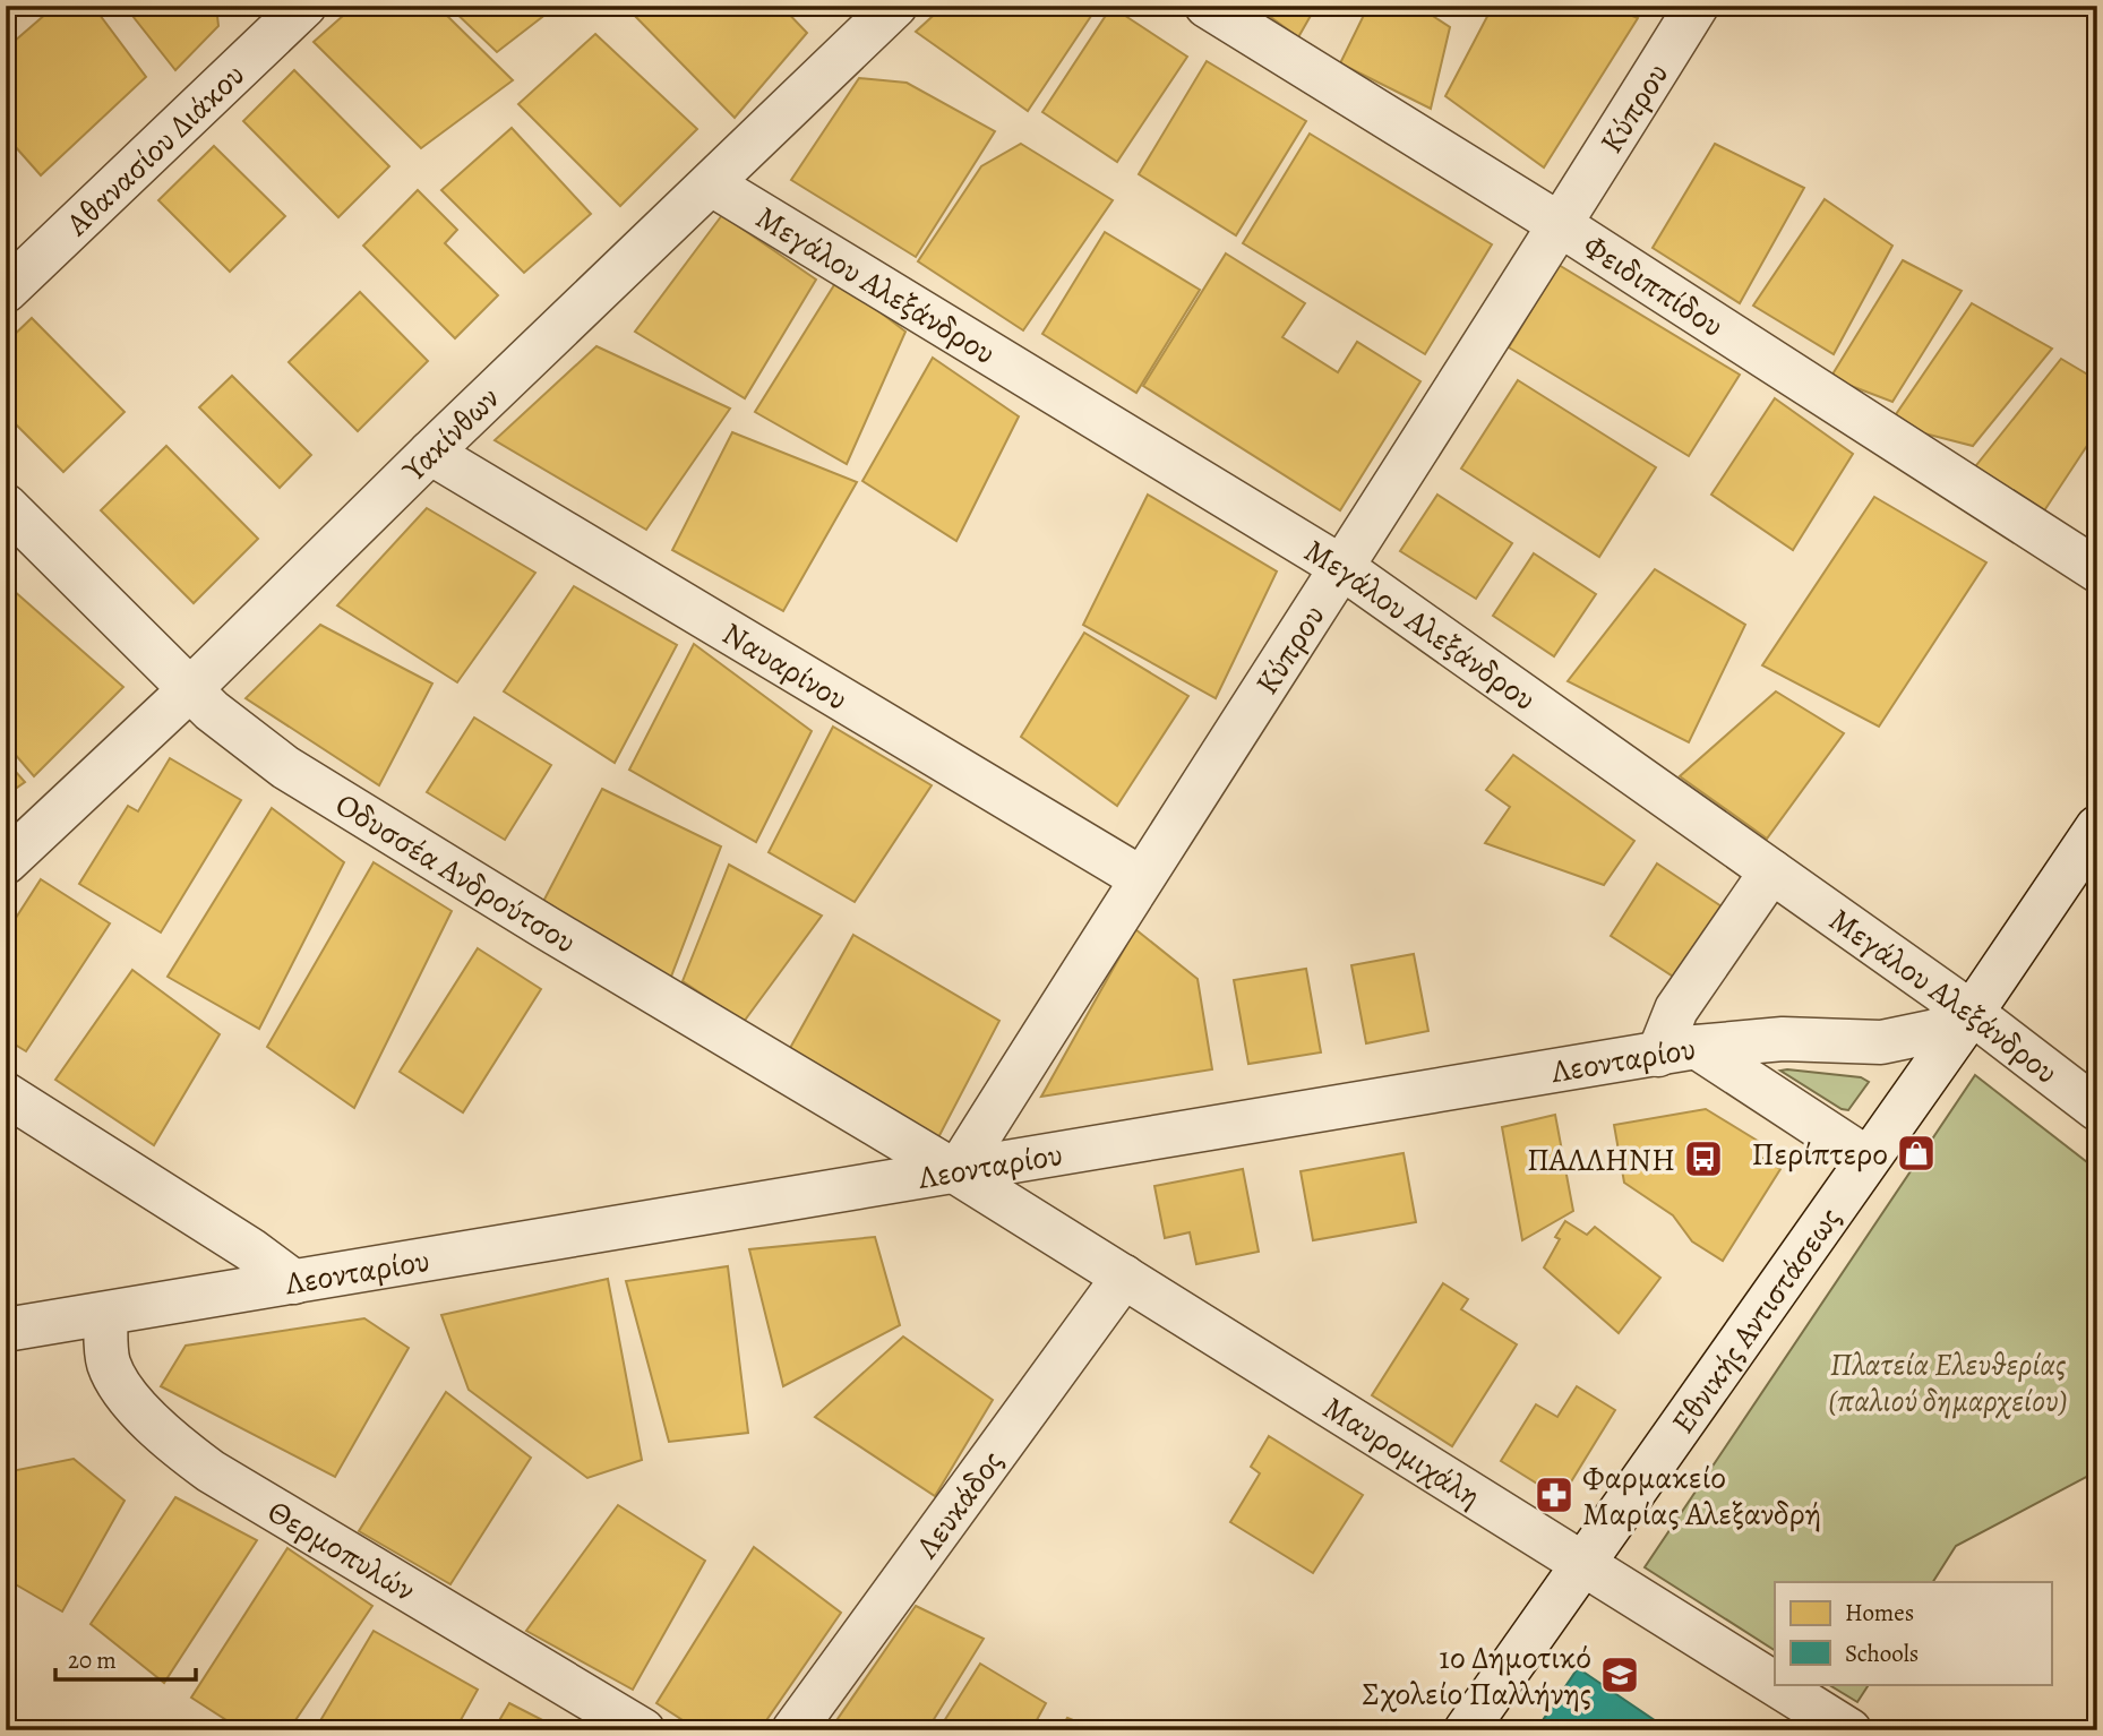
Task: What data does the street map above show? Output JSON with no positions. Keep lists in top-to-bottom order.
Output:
{
  "streets": {
    "street": [
      "Κύπρου",
      "Αθανασίου Διάκου",
      "Μεγάλου Αλεξάνδρου",
      "Φειδιππίδου",
      "Υακίνθων",
      "Ναυαρίνου",
      "Οδυσσέα Ανδρούτσου",
      "Λεονταρίου",
      "Εθνικής Αντιστάσεως",
      "Μαυρομιχάλη",
      "Λευκάδος",
      "Θερμοπυλών"
    ]
  },
  "crossings": [
    ["Κύπρου", "Μεγάλου Αλεξάνδρου"],
    ["Κύπρου", "Φειδιππίδου"],
    ["Κύπρου", "Ναυαρίνου"],
    ["Κύπρου", "Οδυσσέα Ανδρούτσου"],
    ["Κύπρου", "Λεονταρίου"],
    ["Κύπρου", "Μαυρομιχάλη"],
    ["Μεγάλου Αλεξάνδρου", "Υακίνθων"],
    ["Μεγάλου Αλεξάνδρου", "Λεονταρίου"],
    ["Μεγάλου Αλεξάνδρου", "Εθνικής Αντιστάσεως"],
    ["Υακίνθων", "Ναυαρίνου"],
    ["Υακίνθων", "Οδυσσέα Ανδρούτσου"],
    ["Οδυσσέα Ανδρούτσου", "Λεονταρίου"],
    ["Οδυσσέα Ανδρούτσου", "Μαυρομιχάλη"],
    ["Λεονταρίου", "Εθνικής Αντιστάσεως"],
    ["Λεονταρίου", "Μαυρομιχάλη"],
    ["Λεονταρίου", "Θερμοπυλών"],
    ["Εθνικής Αντιστάσεως", "Μαυρομιχάλη"],
    ["Μαυρομιχάλη", "Λευκάδος"]
  ],
  "parks": ["Πλατεία Ελευθερίας (παλιού δημαρχείου)"],
  "places": {
    "shop": ["Περίπτερο"],
    "bus stop": ["ΠΑΛΛΗΝΗ"],
    "pharmacy": ["Φαρμακείο Μαρίας Αλεξανδρή"],
    "school or university": ["1ο Δημοτικό Σχολείο Παλλήνης"]
  },
  "legend": ["Homes", "Schools"],
  "scale_bar": "20 m"
}
